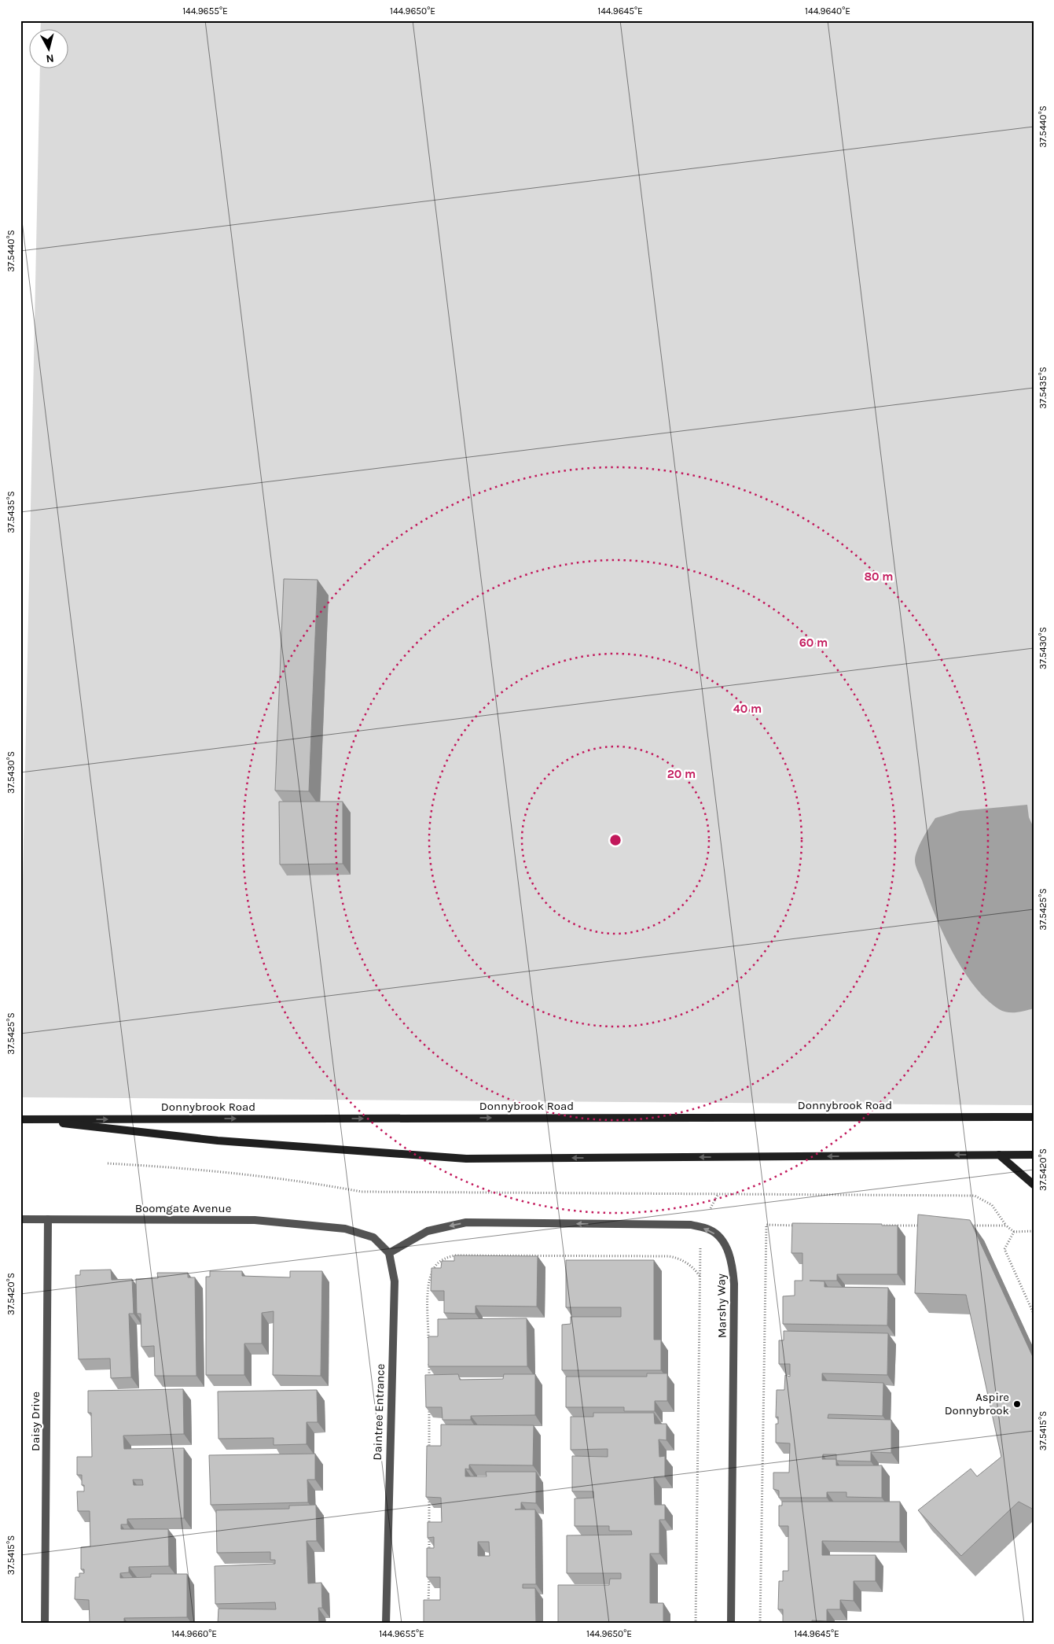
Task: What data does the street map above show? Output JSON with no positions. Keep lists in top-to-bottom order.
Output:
{
  "streets": {
    "main road": ["Donnybrook Road"],
    "street": [
      "Boomgate Avenue",
      "Marshy Way",
      "Daintree Entrance",
      "Daisy Drive"
    ]
  },
  "crossings": [
    ["Boomgate Avenue", "Marshy Way"],
    ["Boomgate Avenue", "Daintree Entrance"],
    ["Boomgate Avenue", "Daisy Drive"],
    ["Marshy Way", "Daintree Entrance"]
  ],
  "places": ["Aspire Donnybrook"],
  "north": "bottom",
  "coordinates": [
    "144.9655°E",
    "144.9650°E",
    "144.9645°E",
    "144.9640°E",
    "37.5440°S",
    "37.5435°S",
    "37.5430°S",
    "37.5425°S",
    "37.5420°S",
    "37.5415°S",
    "144.9660°E"
  ],
  "rings": [
    "80 m",
    "60 m",
    "40 m",
    "20 m"
  ]
}
